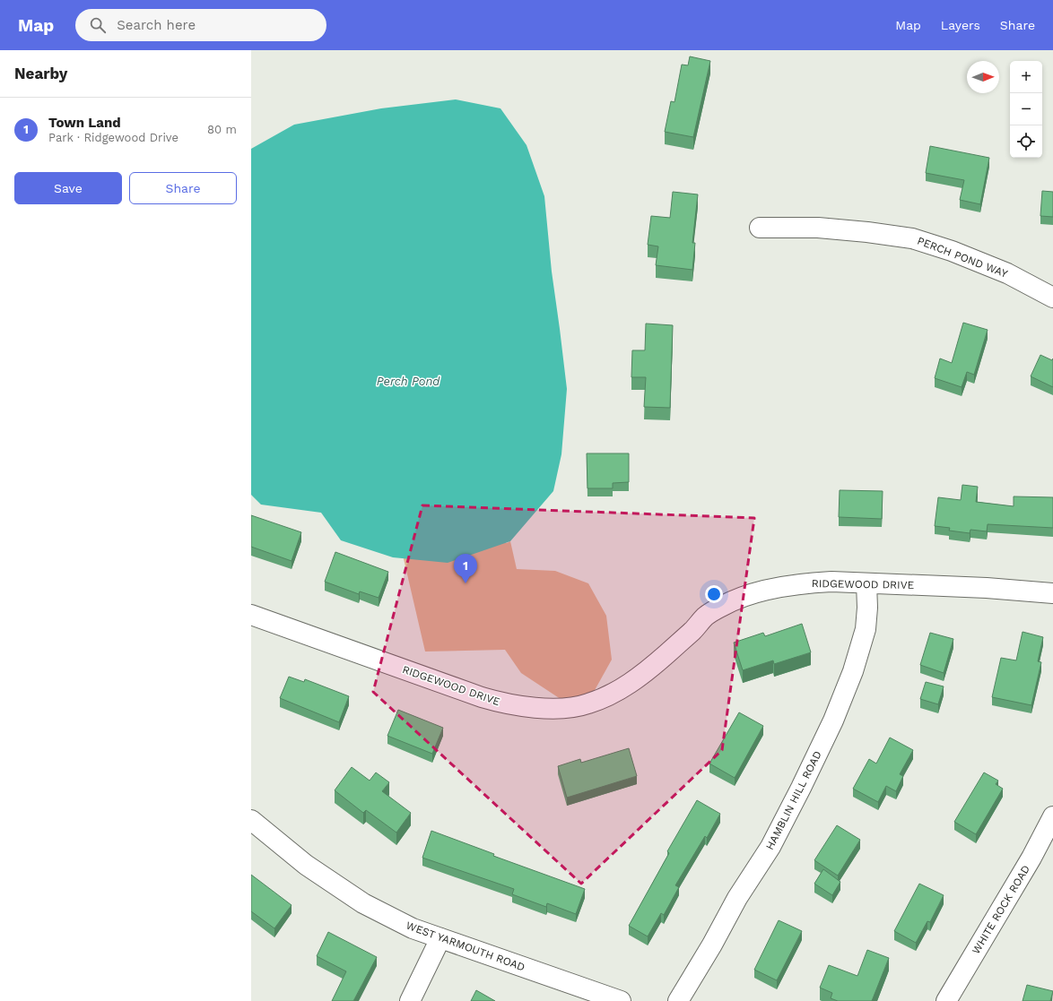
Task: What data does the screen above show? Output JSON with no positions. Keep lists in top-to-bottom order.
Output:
{
  "streets": {
    "street": [
      "PERCH POND WAY",
      "RIDGEWOOD DRIVE",
      "HAMBLIN HILL ROAD",
      "WHITE ROCK ROAD",
      "WEST YARMOUTH ROAD"
    ]
  },
  "crossings": [
    ["RIDGEWOOD DRIVE", "HAMBLIN HILL ROAD"]
  ],
  "water": ["Perch Pond"],
  "north": "right",
  "page": {
    "header": "Map",
    "search": "Search here",
    "nav": ["Map", "Layers", "Share"],
    "heading": "Nearby",
    "map_buttons": ["+", "−"],
    "list": [
      {
        "mark": "1",
        "name": "Town Land",
        "note": "Park · Ridgewood Drive",
        "value": "80 m"
      }
    ],
    "buttons": ["Save", "Share"],
    "pins": "1"
  }
}
